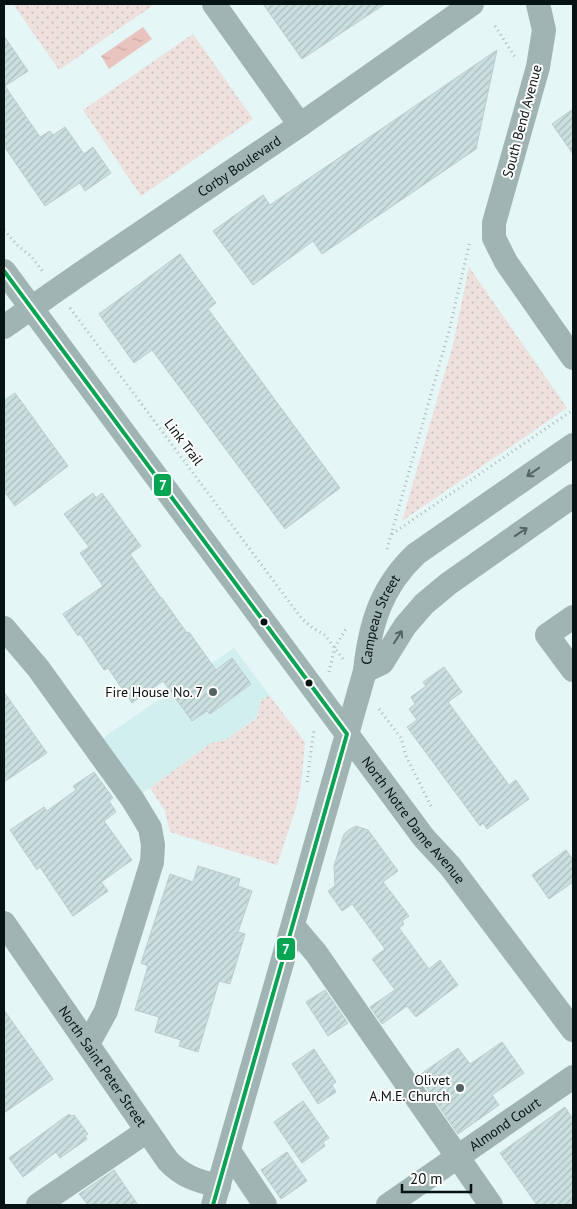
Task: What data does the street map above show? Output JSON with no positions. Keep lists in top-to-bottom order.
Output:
{
  "streets": {
    "street": [
      "South Bend Avenue",
      "Corby Boulevard",
      "Campeau Street",
      "North Notre Dame Avenue",
      "North Saint Peter Street",
      "Almond Court"
    ],
    "path": ["Link Trail"]
  },
  "crossings": [
    ["Corby Boulevard", "Link Trail"],
    ["Corby Boulevard", "North Notre Dame Avenue"],
    ["Link Trail", "Campeau Street"]
  ],
  "places": ["Fire House No. 7", "Olivet A.M.E. Church"],
  "lines": ["transit line 7"],
  "scale_bar": "20 m"
}
